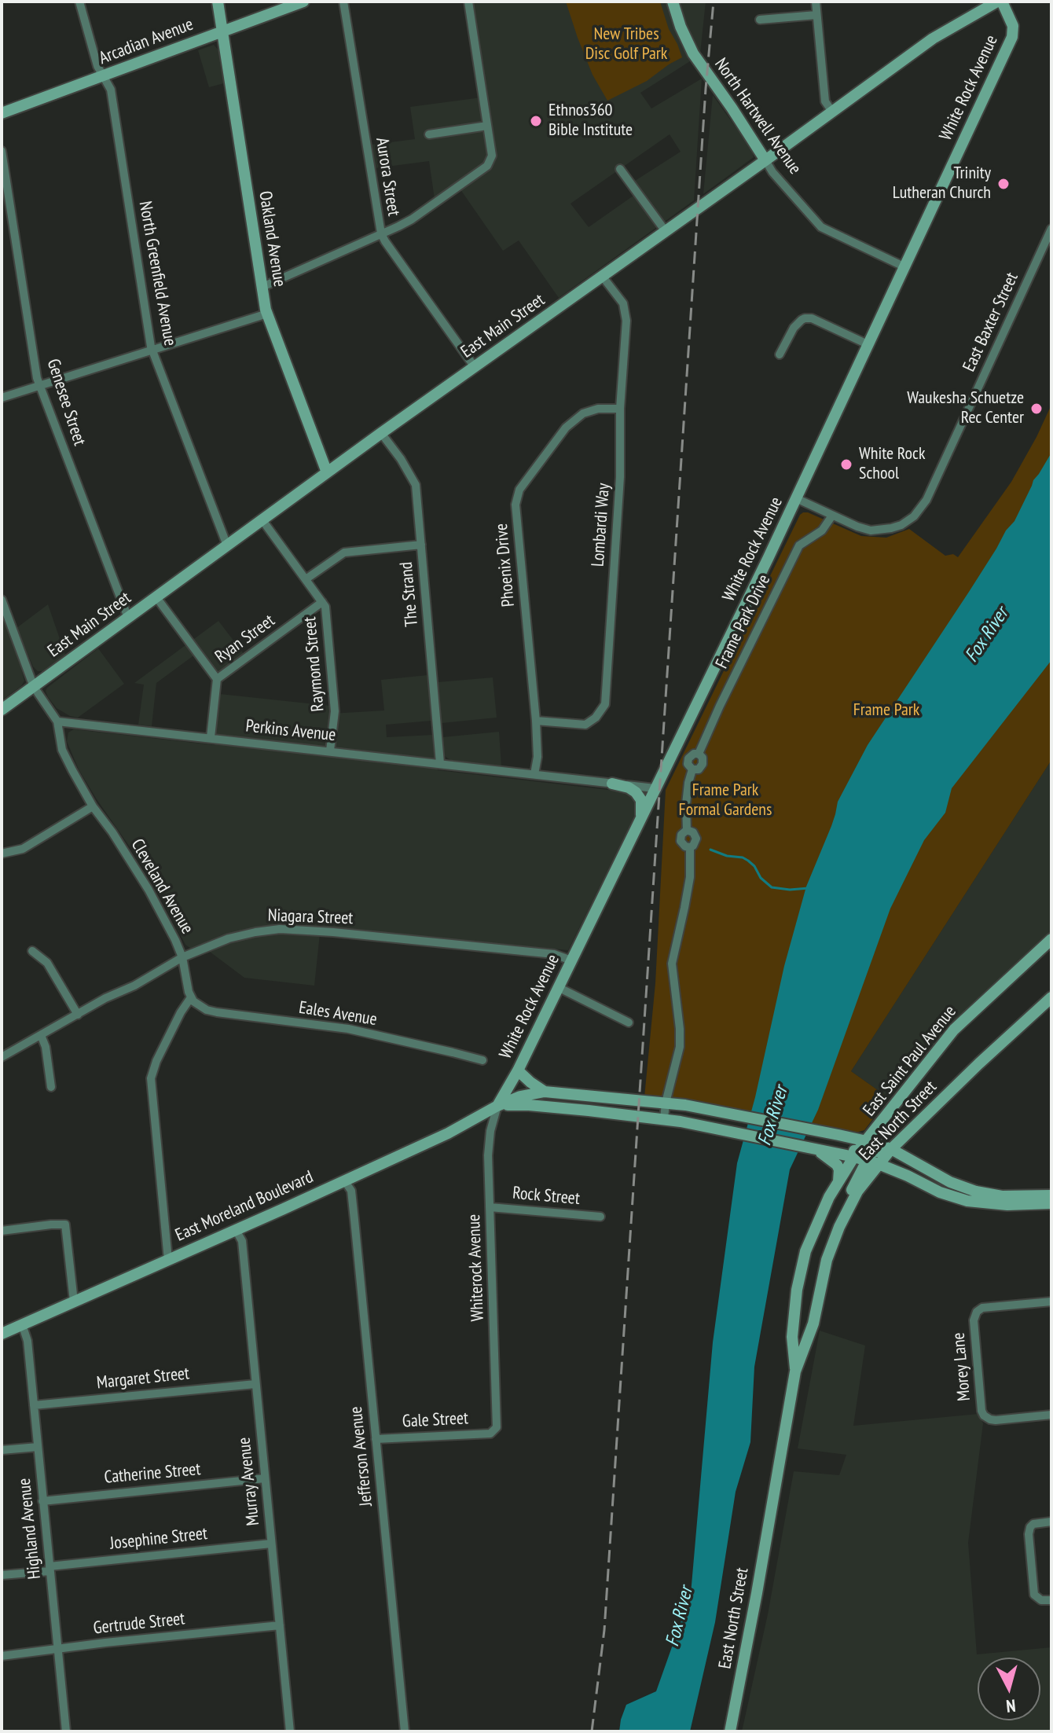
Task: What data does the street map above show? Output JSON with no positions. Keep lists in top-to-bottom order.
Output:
{
  "streets": {
    "main road": [
      "Arcadian Avenue",
      "White Rock Avenue",
      "North Hartwell Avenue",
      "Oakland Avenue",
      "East Main Street",
      "East Saint Paul Avenue",
      "East North Street",
      "East Moreland Boulevard"
    ],
    "street": [
      "Aurora Street",
      "North Greenfield Avenue",
      "East Baxter Street",
      "Genesee Street",
      "Lombardi Way",
      "Phoenix Drive",
      "The Strand",
      "Frame Park Drive",
      "Ryan Street",
      "Raymond Street",
      "Perkins Avenue",
      "Cleveland Avenue",
      "Niagara Street",
      "Eales Avenue",
      "Rock Street",
      "Whiterock Avenue",
      "Morey Lane",
      "Margaret Street",
      "Gale Street",
      "Jefferson Avenue",
      "Catherine Street",
      "Murray Avenue",
      "Highland Avenue",
      "Josephine Street",
      "Gertrude Street"
    ]
  },
  "crossings": [
    ["Arcadian Avenue", "Oakland Avenue"],
    ["Arcadian Avenue", "North Greenfield Avenue"],
    ["White Rock Avenue", "North Hartwell Avenue"],
    ["White Rock Avenue", "East Baxter Street"],
    ["White Rock Avenue", "East Main Street"],
    ["White Rock Avenue", "Perkins Avenue"],
    ["White Rock Avenue", "Niagara Street"],
    ["White Rock Avenue", "East Moreland Boulevard"],
    ["White Rock Avenue", "Whiterock Avenue"],
    ["North Hartwell Avenue", "East Main Street"],
    ["Aurora Street", "East Main Street"],
    ["Oakland Avenue", "East Main Street"],
    ["North Greenfield Avenue", "East Main Street"],
    ["East Baxter Street", "Frame Park Drive"],
    ["East Main Street", "Genesee Street"],
    ["East Main Street", "Lombardi Way"],
    ["East Main Street", "The Strand"],
    ["East Main Street", "Raymond Street"],
    ["Lombardi Way", "Phoenix Drive"],
    ["Phoenix Drive", "Perkins Avenue"],
    ["The Strand", "Perkins Avenue"],
    ["Frame Park Drive", "East Moreland Boulevard"],
    ["Ryan Street", "Raymond Street"],
    ["Raymond Street", "Perkins Avenue"],
    ["Perkins Avenue", "Cleveland Avenue"],
    ["Cleveland Avenue", "Niagara Street"],
    ["Cleveland Avenue", "Eales Avenue"],
    ["East Saint Paul Avenue", "East North Street"],
    ["East Saint Paul Avenue", "East Moreland Boulevard"],
    ["East North Street", "East Moreland Boulevard"],
    ["Rock Street", "Whiterock Avenue"],
    ["East Moreland Boulevard", "Whiterock Avenue"],
    ["East Moreland Boulevard", "Jefferson Avenue"],
    ["East Moreland Boulevard", "Murray Avenue"],
    ["East Moreland Boulevard", "Highland Avenue"],
    ["Whiterock Avenue", "Gale Street"],
    ["Margaret Street", "Murray Avenue"],
    ["Margaret Street", "Highland Avenue"],
    ["Gale Street", "Jefferson Avenue"],
    ["Catherine Street", "Murray Avenue"],
    ["Catherine Street", "Highland Avenue"],
    ["Murray Avenue", "Josephine Street"],
    ["Murray Avenue", "Gertrude Street"],
    ["Highland Avenue", "Josephine Street"],
    ["Highland Avenue", "Gertrude Street"]
  ],
  "water": ["Fox River"],
  "parks": ["New Tribes Disc Golf Park", "Frame Park", "Frame Park Formal Gardens"],
  "places": [
    "Ethnos360 Bible Institute",
    "Trinity Lutheran Church",
    "Waukesha Schuetze Rec Center",
    "White Rock School"
  ],
  "north": "bottom"
}
